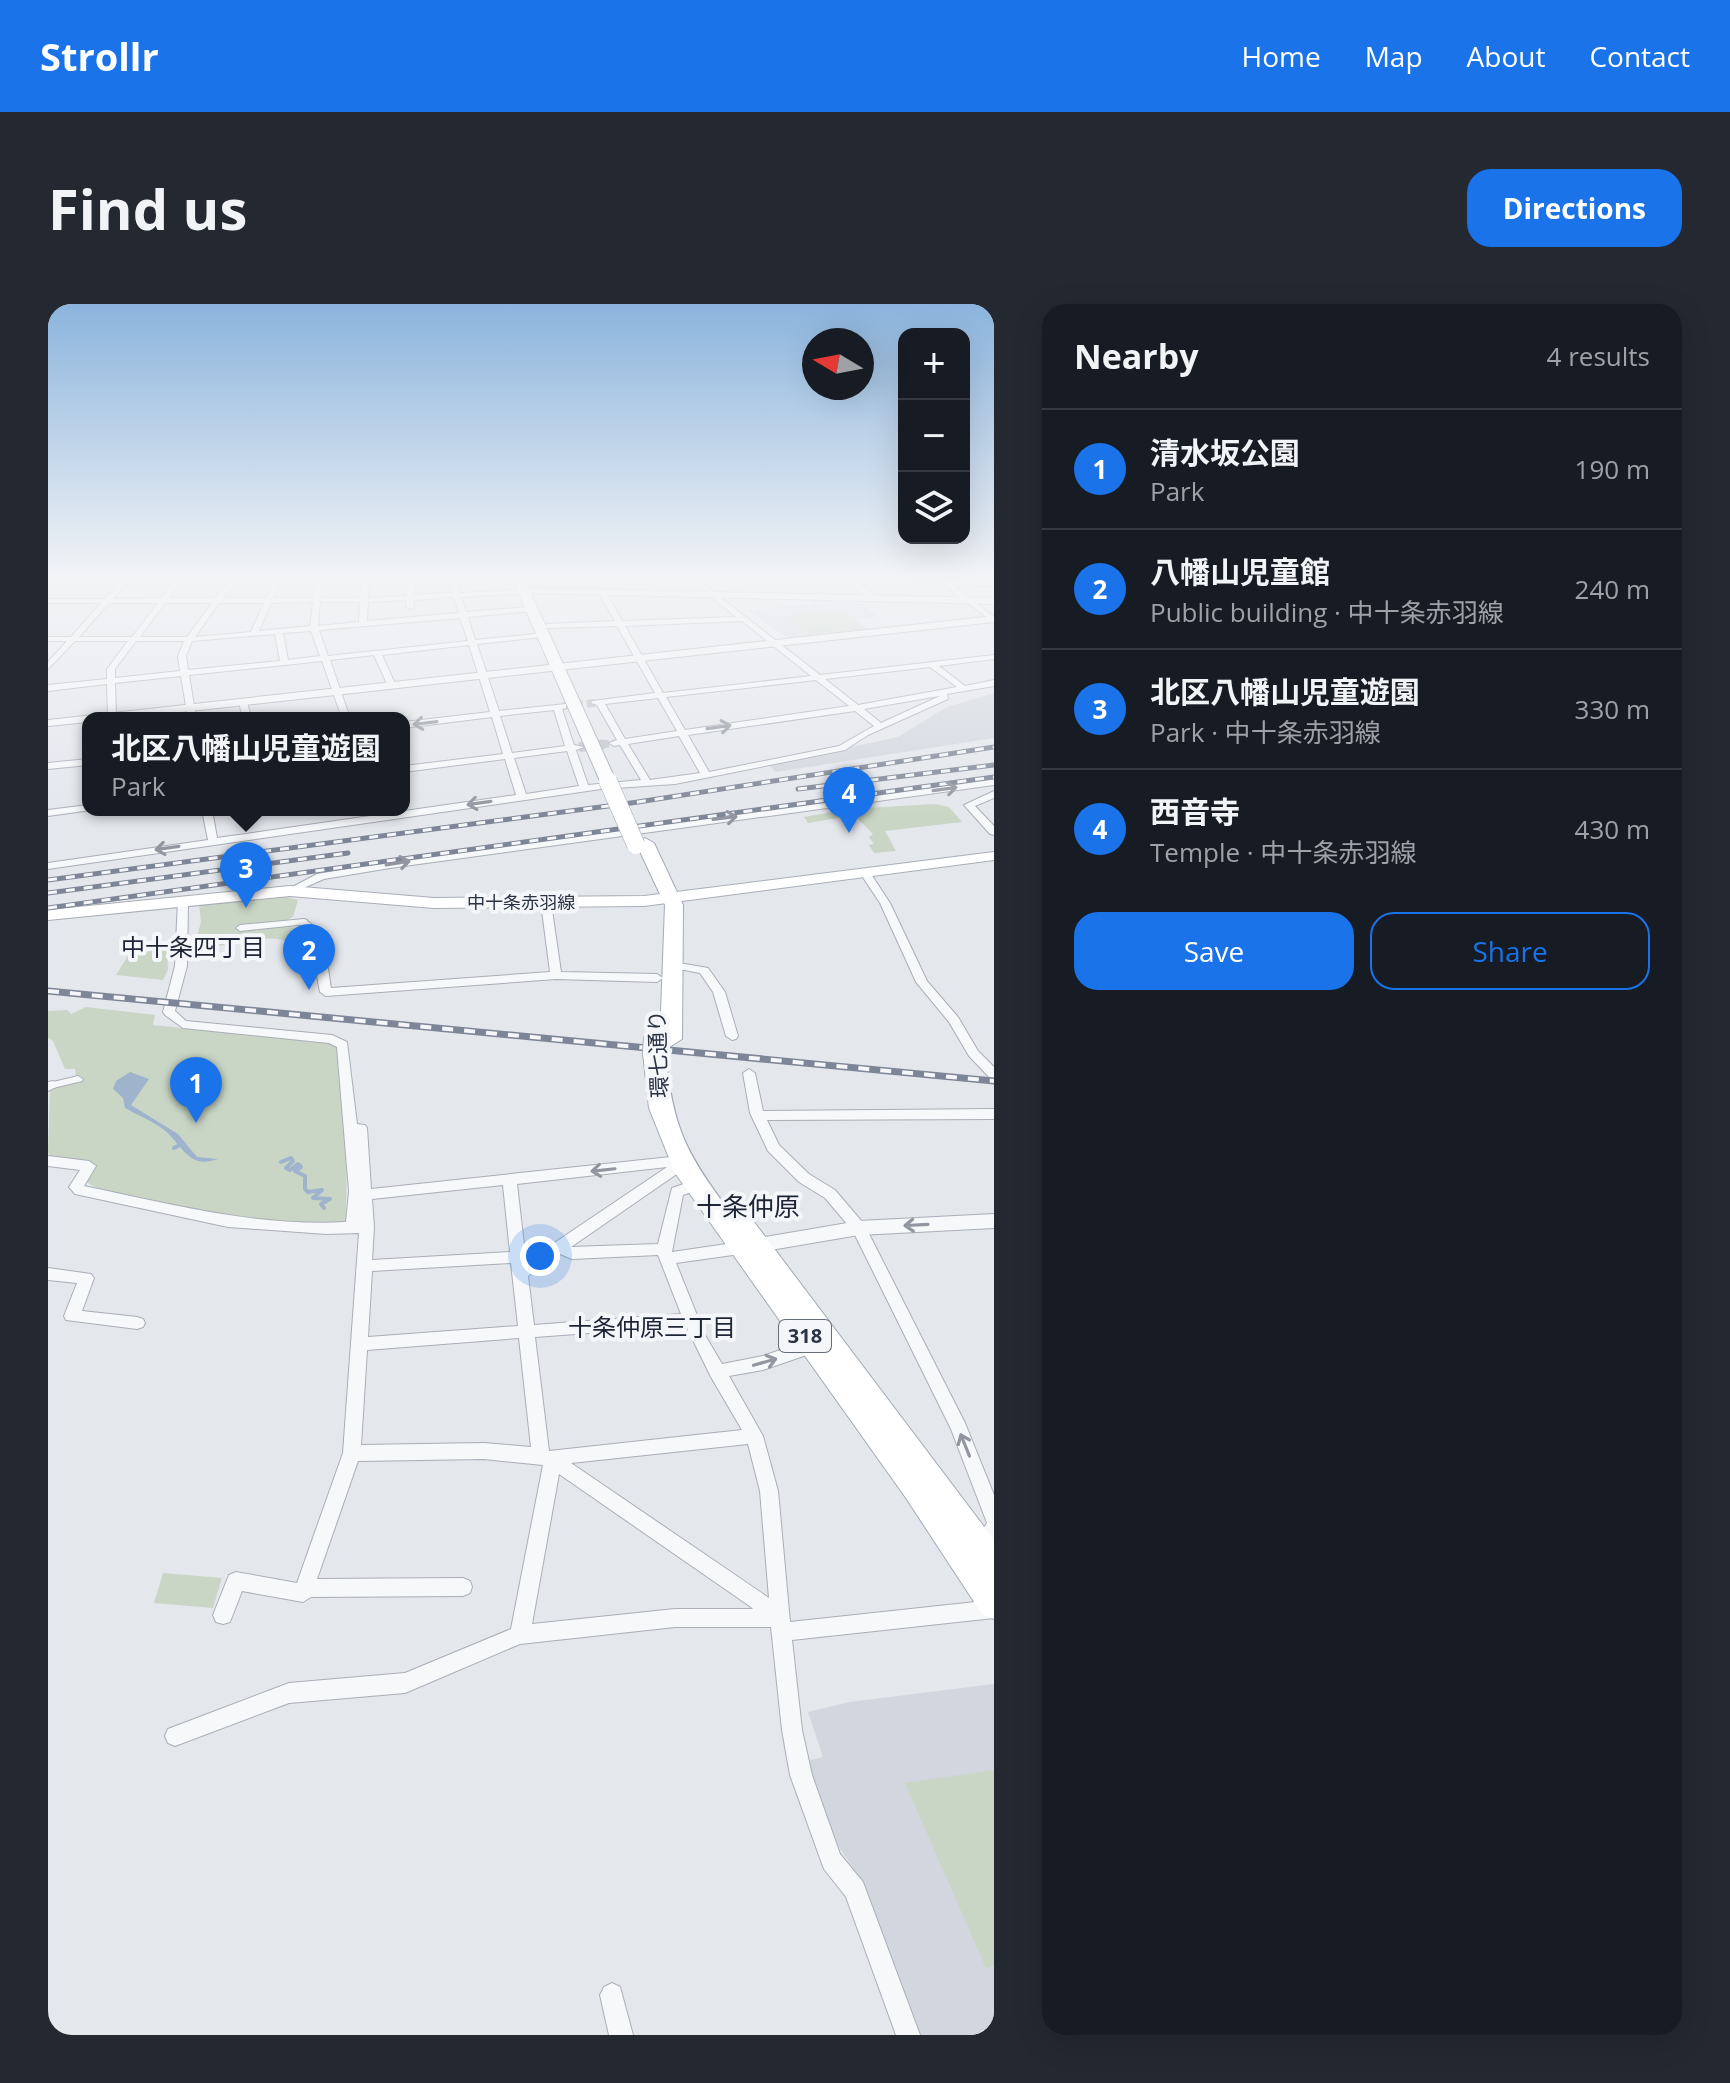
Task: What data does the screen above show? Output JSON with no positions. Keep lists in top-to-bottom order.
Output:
{
  "streets": {
    "main road": ["中十条赤羽線", "環七通り", "318"]
  },
  "crossings": [
    ["中十条赤羽線", "環七通り"]
  ],
  "districts": ["中十条四丁目", "十条仲原", "十条仲原三丁目"],
  "north": "left",
  "page": {
    "header": "Strollr",
    "nav": [
      "Home",
      "Map",
      "About",
      "Contact"
    ],
    "buttons": [
      "Directions",
      ["Save", "Share"]
    ],
    "title": "Find us",
    "heading": ["Nearby", "4 results"],
    "map_buttons": ["+", "−"],
    "list": [
      {
        "mark": "1",
        "name": "清水坂公園",
        "note": "Park",
        "value": "190 m"
      },
      {
        "mark": "2",
        "name": "八幡山児童館",
        "note": "Public building · 中十条赤羽線",
        "value": "240 m"
      },
      {
        "mark": "3",
        "name": "北区八幡山児童遊園",
        "note": "Park · 中十条赤羽線",
        "value": "330 m"
      },
      {
        "mark": "4",
        "name": "西音寺",
        "note": "Temple · 中十条赤羽線",
        "value": "430 m"
      }
    ],
    "popup": ["北区八幡山児童遊園", "Park"],
    "pins": [
      "4",
      "3",
      "2",
      "1"
    ]
  }
}
